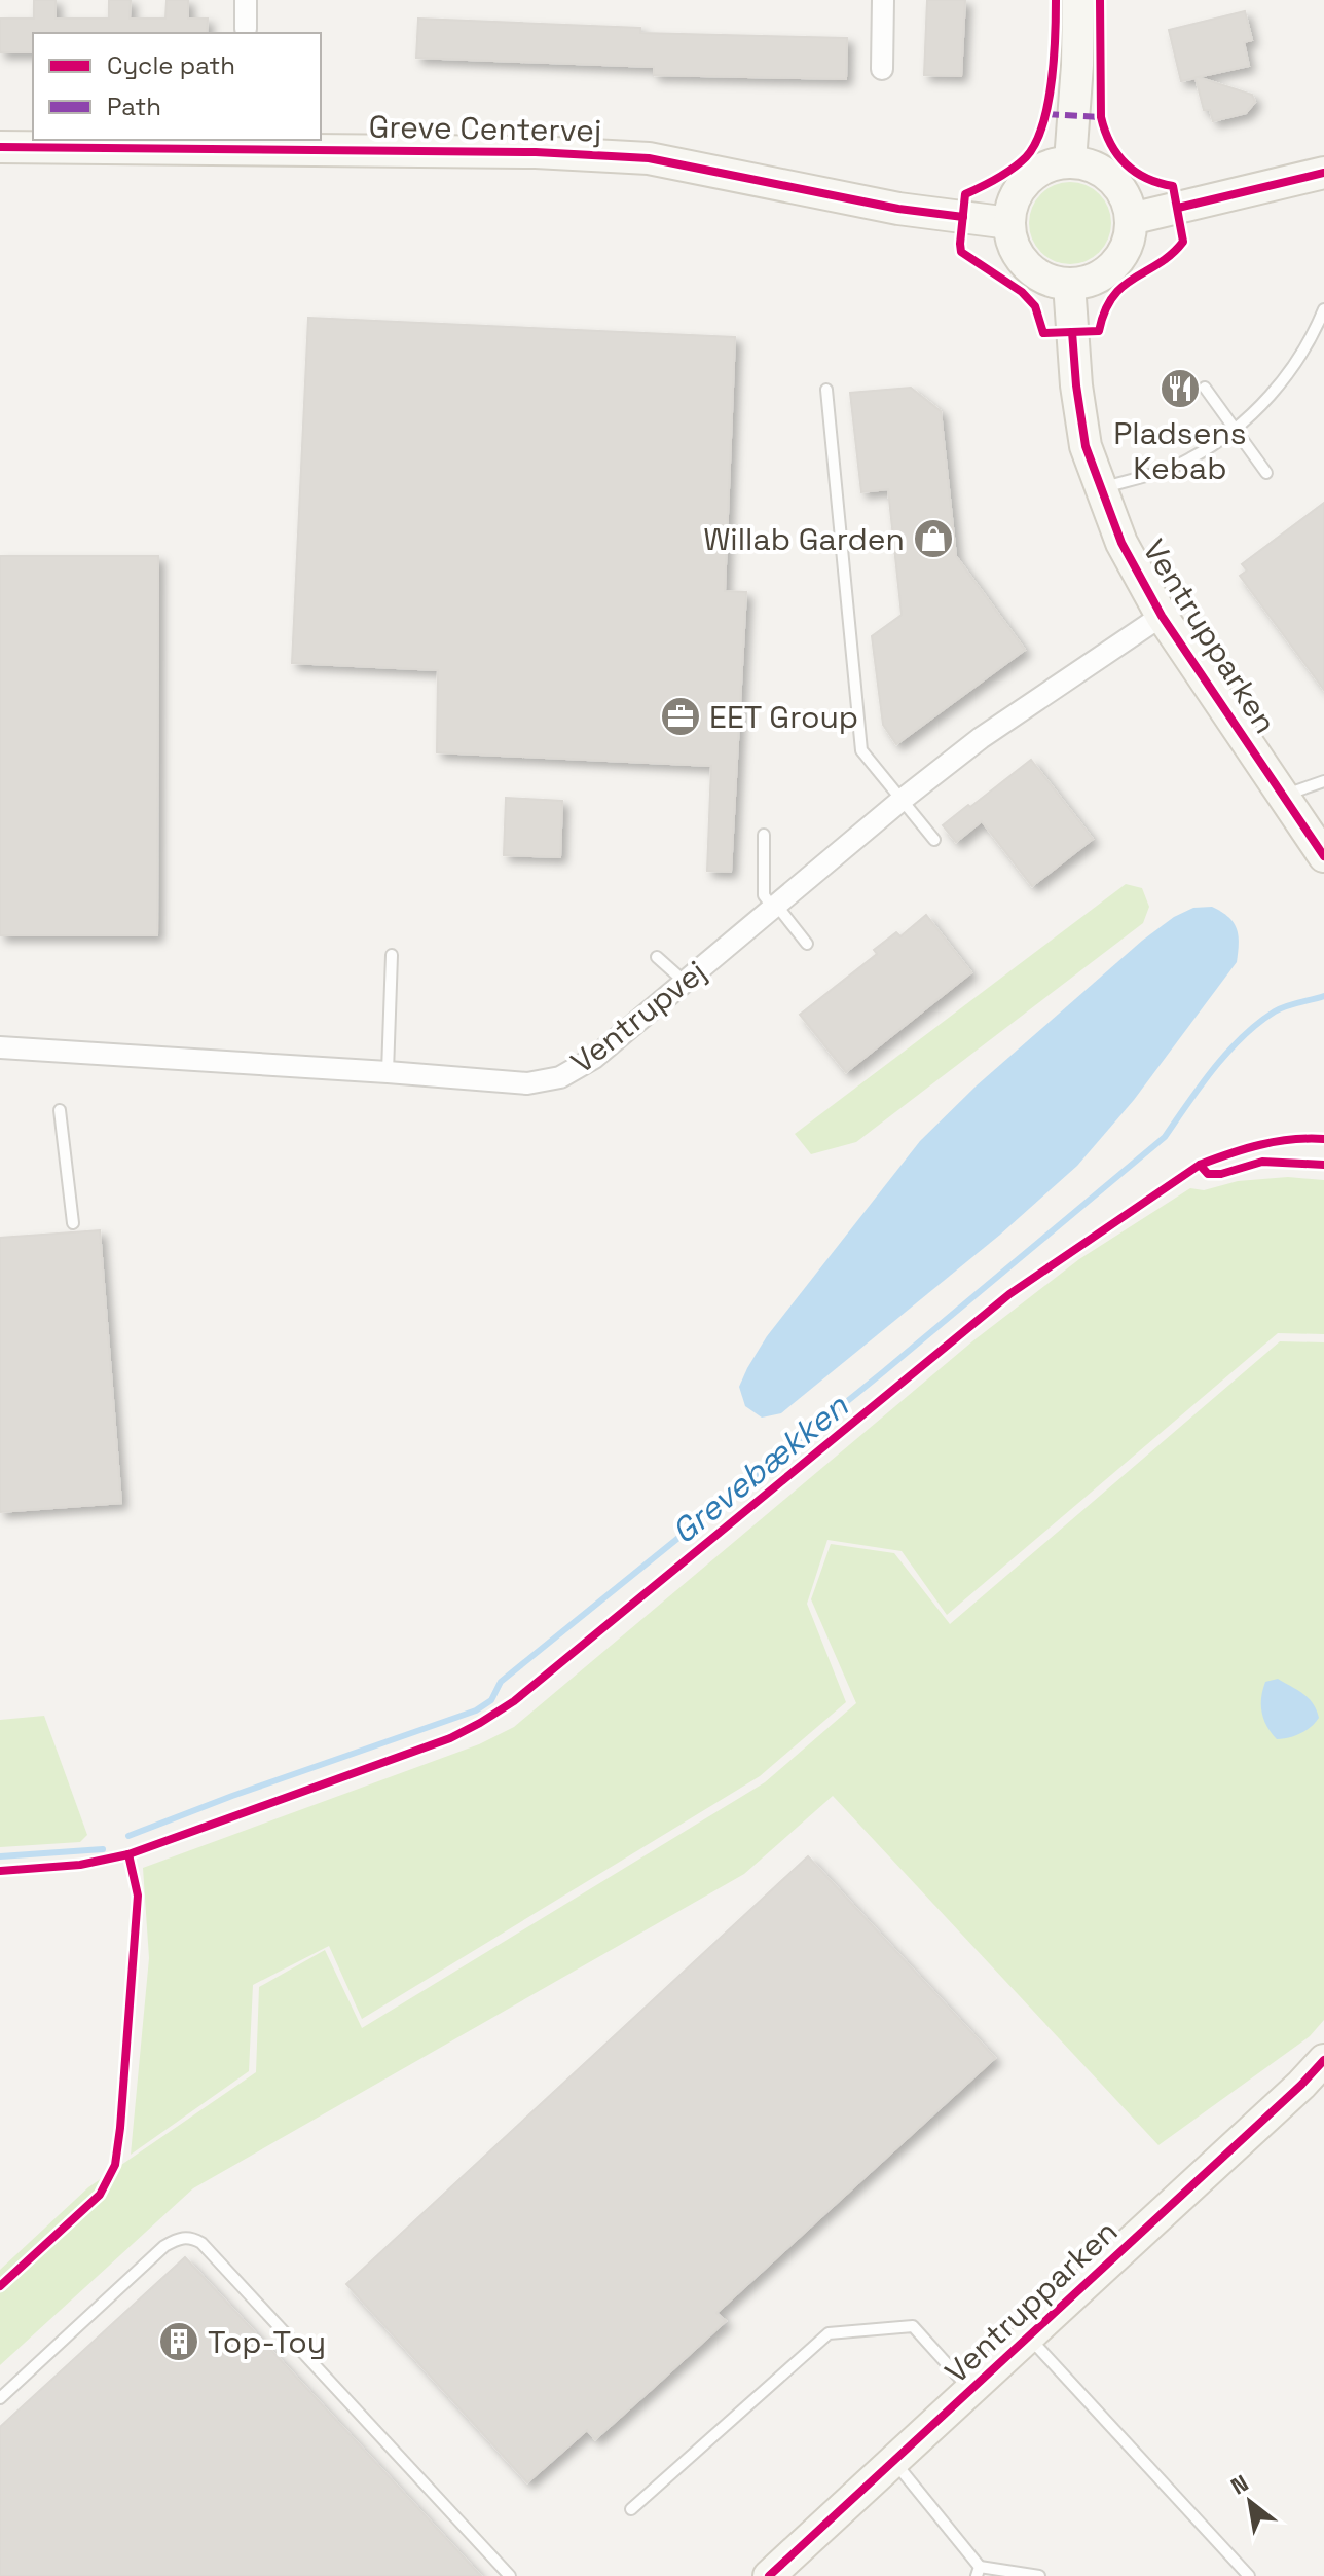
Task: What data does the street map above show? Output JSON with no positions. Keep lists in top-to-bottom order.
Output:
{
  "streets": {
    "street": ["Greve Centervej", "Ventrupparken", "Ventrupvej"]
  },
  "crossings": [
    ["Greve Centervej", "Ventrupparken"],
    ["Ventrupparken", "Ventrupvej"]
  ],
  "water": ["Grevebækken"],
  "places": {
    "restaurant": ["Pladsens Kebab"],
    "shop": ["Willab Garden"],
    "office": ["EET Group"],
    "building": ["Top-Toy"]
  },
  "legend": ["Cycle path", "Path"],
  "north": "top left"
}
